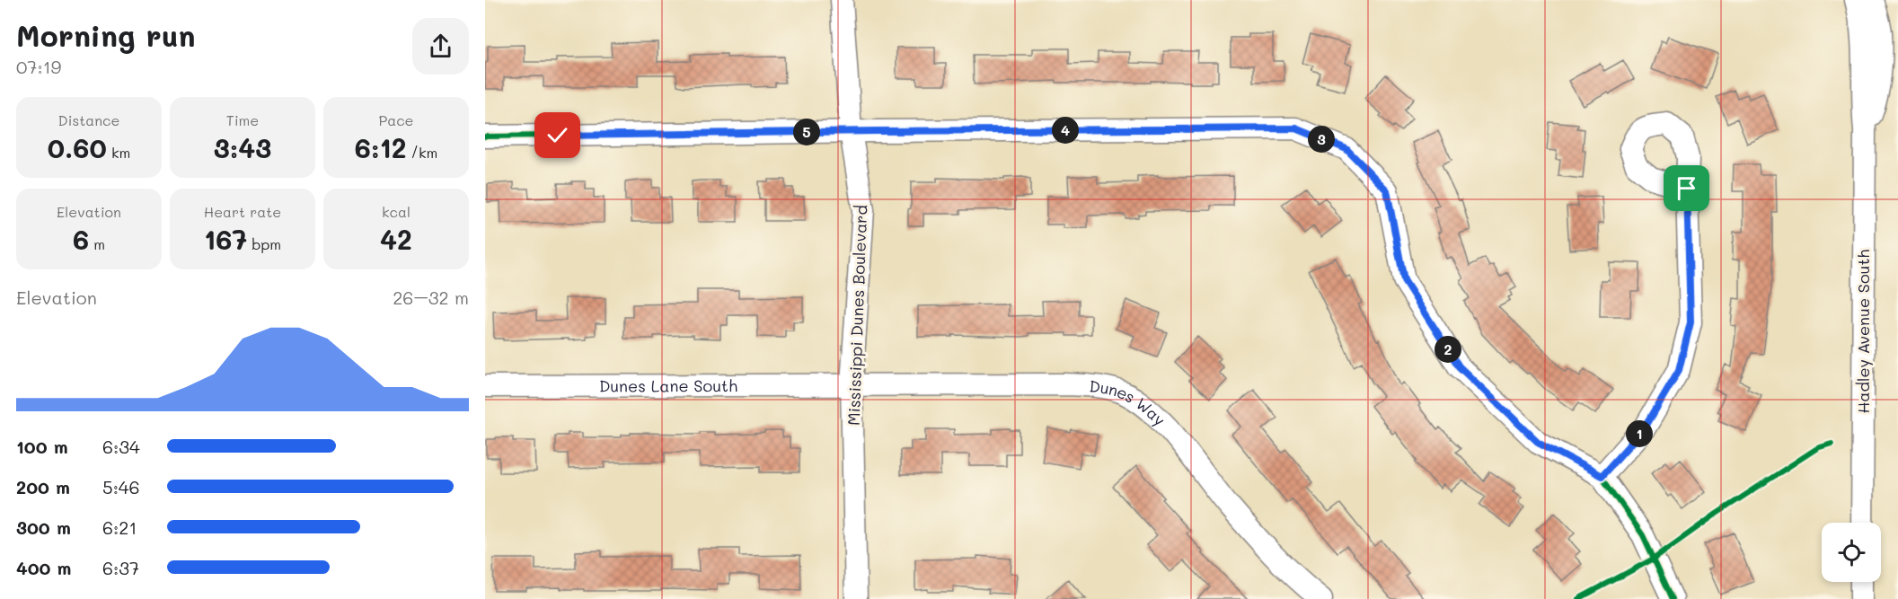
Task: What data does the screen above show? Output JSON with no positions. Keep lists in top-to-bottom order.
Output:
{
  "streets": {
    "street": [
      "Mississippi Dunes Boulevard",
      "Hadley Avenue South",
      "Dunes Lane South",
      "Dunes Way"
    ]
  },
  "crossings": [
    ["Mississippi Dunes Boulevard", "Dunes Lane South"],
    ["Mississippi Dunes Boulevard", "Dunes Way"],
    ["Dunes Lane South", "Dunes Way"]
  ],
  "page": {
    "heading": ["Morning run", "07:19"],
    "stats": [
      ["Distance", "0.60 km"],
      ["Time", "3:43"],
      ["Pace", "6:12 /km"],
      ["Elevation", "6 m"],
      ["Heart rate", "167 bpm"],
      ["kcal", "42"]
    ],
    "pins": [
      "4",
      "5",
      "3",
      "2",
      "1"
    ],
    "chart": ["Elevation", "26–32 m"],
    "list": [
      {
        "name": "100 m",
        "note": "6:34"
      },
      {
        "name": "200 m",
        "note": "5:46"
      },
      {
        "name": "300 m",
        "note": "6:21"
      },
      {
        "name": "400 m",
        "note": "6:37"
      }
    ]
  }
}
